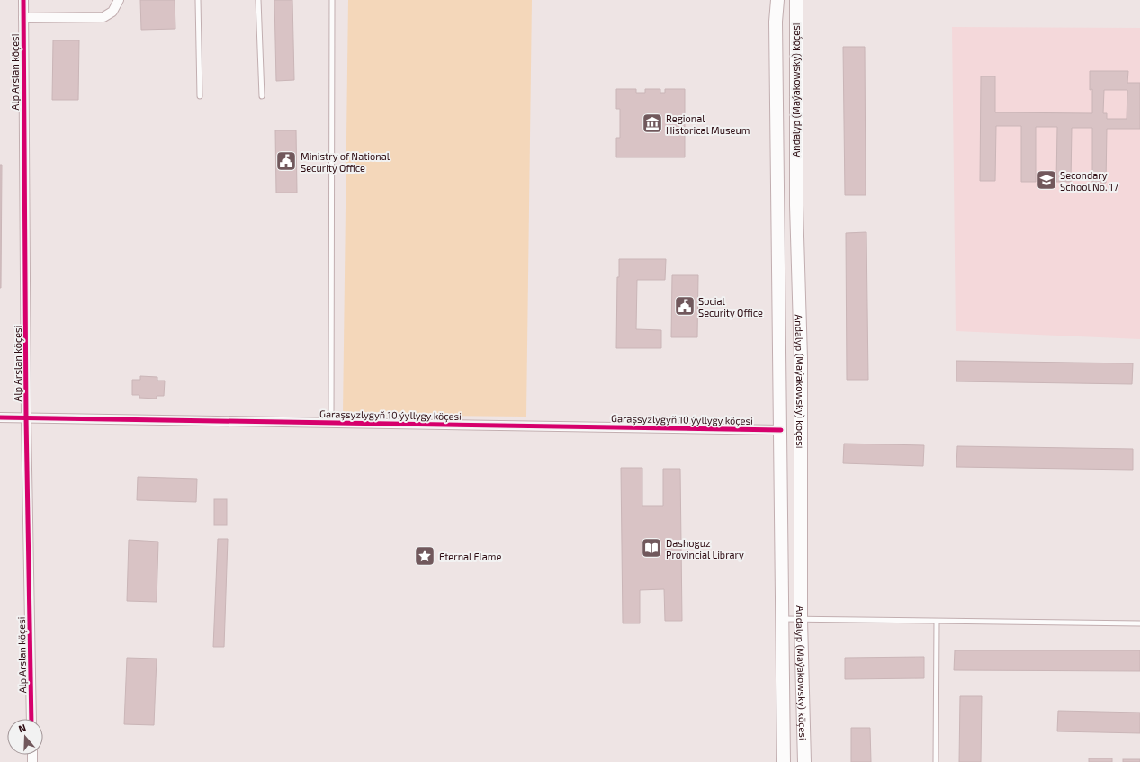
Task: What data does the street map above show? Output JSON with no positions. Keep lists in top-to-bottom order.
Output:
{
  "streets": {
    "main road": ["Andalyp (Maýakowsky) köçesi"],
    "street": ["Alp Arslan köçesi", "Garaşsyzlygyň 10 ýyllygy köçesi"]
  },
  "crossings": [
    ["Alp Arslan köçesi", "Garaşsyzlygyň 10 ýyllygy köçesi"],
    ["Andalyp (Maýakowsky) köçesi", "Garaşsyzlygyň 10 ýyllygy köçesi"]
  ],
  "places": {
    "museum": ["Regional Historical Museum"],
    "public building": ["Ministry of National Security Office", "Social Security Office"],
    "school or university": ["Secondary School No. 17"],
    "library": ["Dashoguz Provincial Library"],
    "place": ["Eternal Flame"]
  },
  "north": "top"
}
